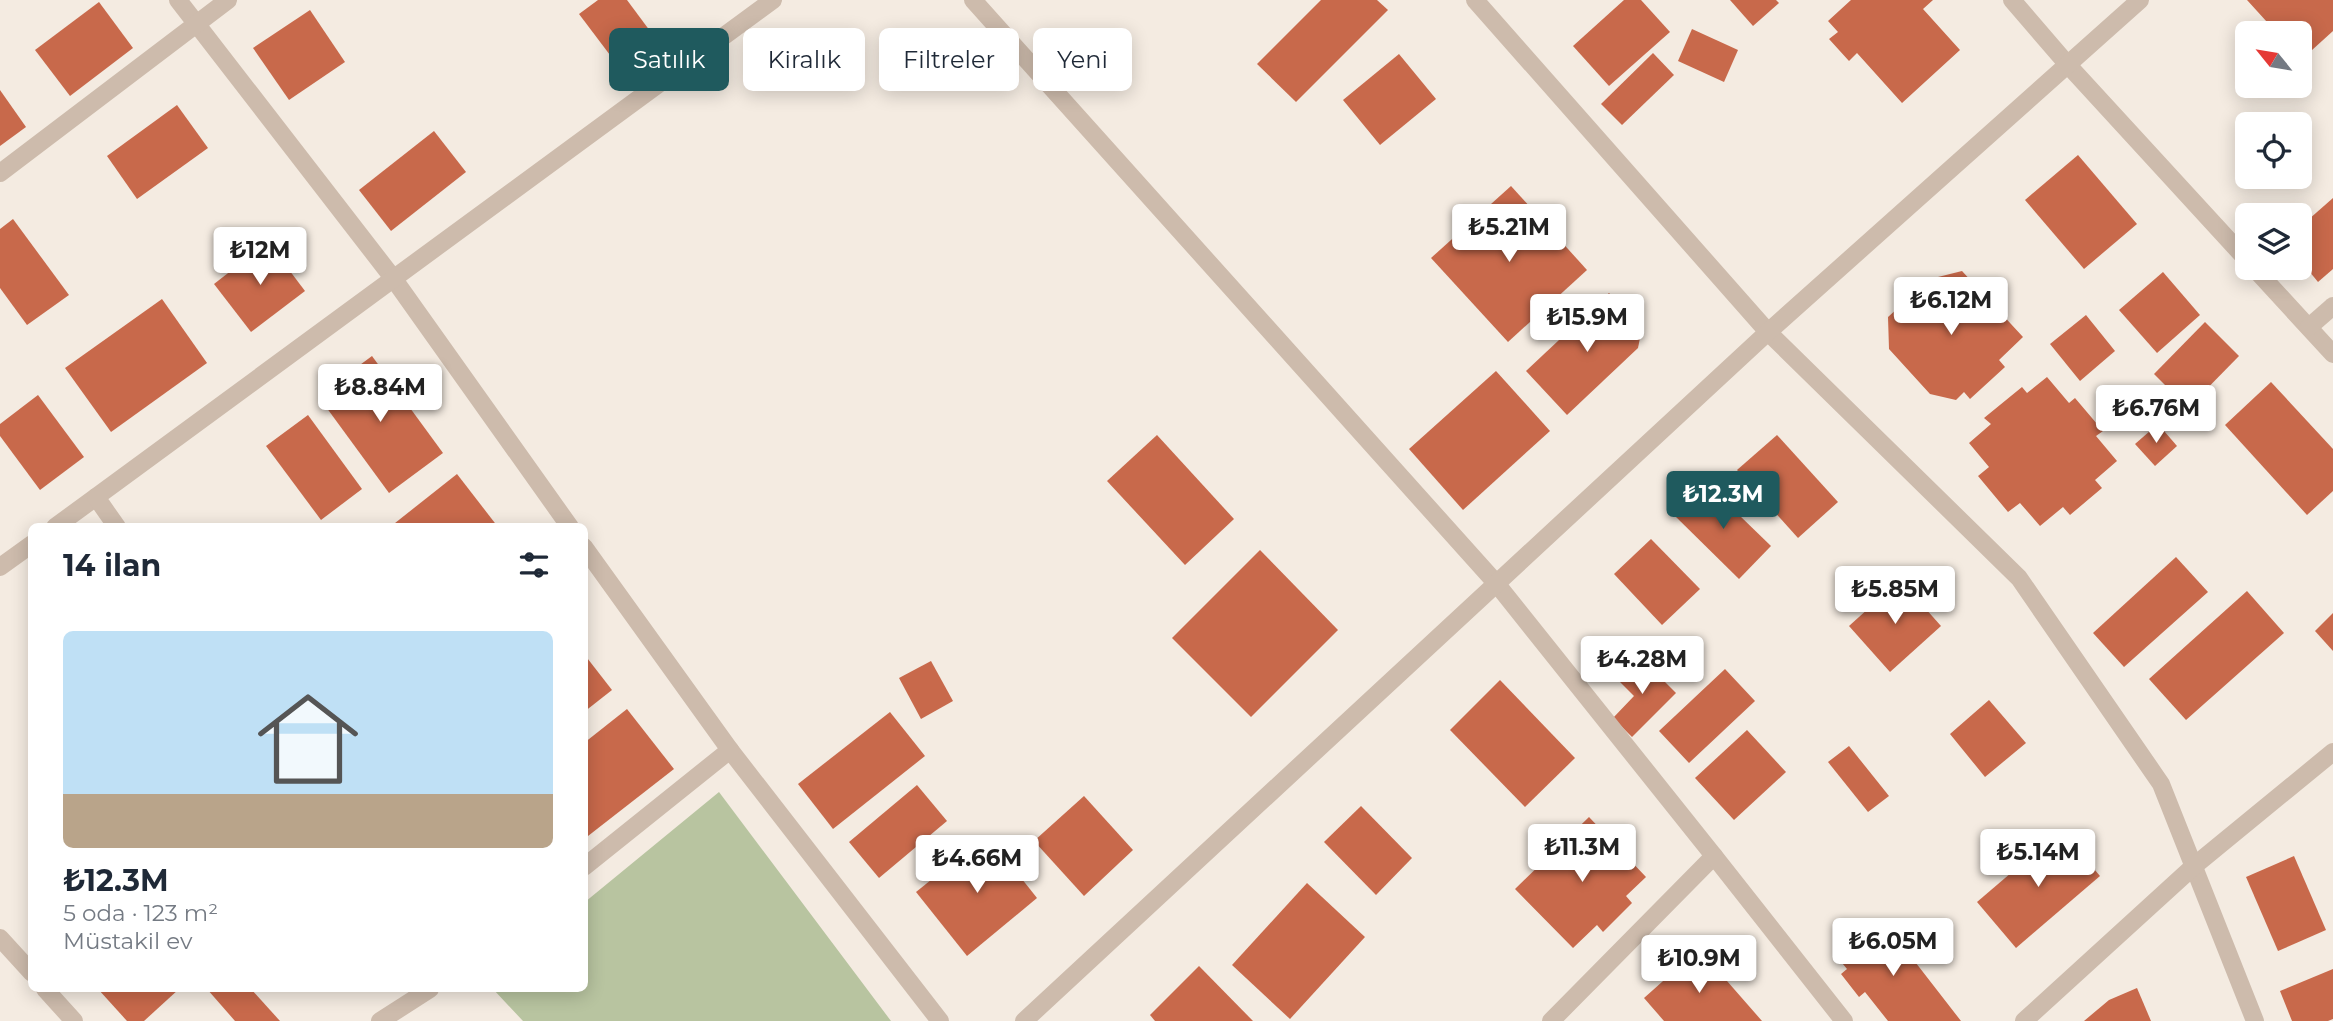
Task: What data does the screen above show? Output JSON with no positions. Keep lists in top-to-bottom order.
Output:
{
  "north": "top left",
  "page": {
    "chip": [
      "Satılık",
      "Kiralık",
      "Filtreler",
      "Yeni"
    ],
    "price": [
      "₺5.21M",
      "₺12M",
      "₺6.12M",
      "₺15.9M",
      "₺8.84M",
      "₺6.76M",
      "₺12.3M",
      "₺5.85M",
      "₺4.28M",
      "₺11.3M",
      "₺5.14M",
      "₺4.66M",
      "₺6.05M",
      "₺10.9M"
    ],
    "heading": "14 ilan",
    "list": [
      {
        "name": "₺12.3M",
        "note": "5 oda · 123 m² · Müstakil ev"
      }
    ]
  }
}
